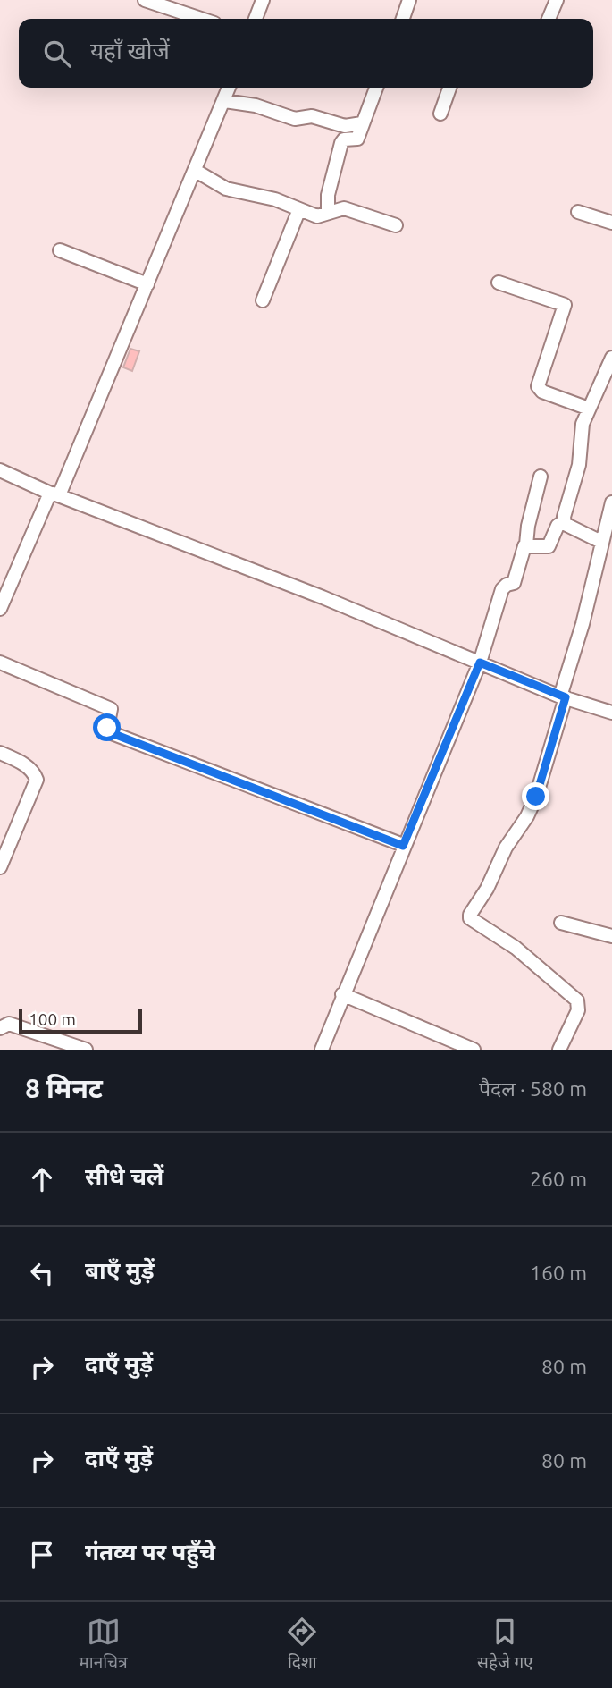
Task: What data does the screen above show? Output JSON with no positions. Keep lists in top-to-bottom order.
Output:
{
  "scale_bar": "100 m",
  "page": {
    "search": "यहाँ खोजें",
    "scale": "100 m",
    "heading": ["8 मिनट", "पैदल · 580 m"],
    "list": [
      ["सीधे चलें", "260 m"],
      ["बाएँ मुड़ें", "160 m"],
      ["दाएँ मुड़ें", "80 m"],
      ["दाएँ मुड़ें", "80 m"],
      "गंतव्य पर पहुँचे"
    ],
    "nav": ["मानचित्र", "दिशा", "सहेजे गए"]
  }
}
